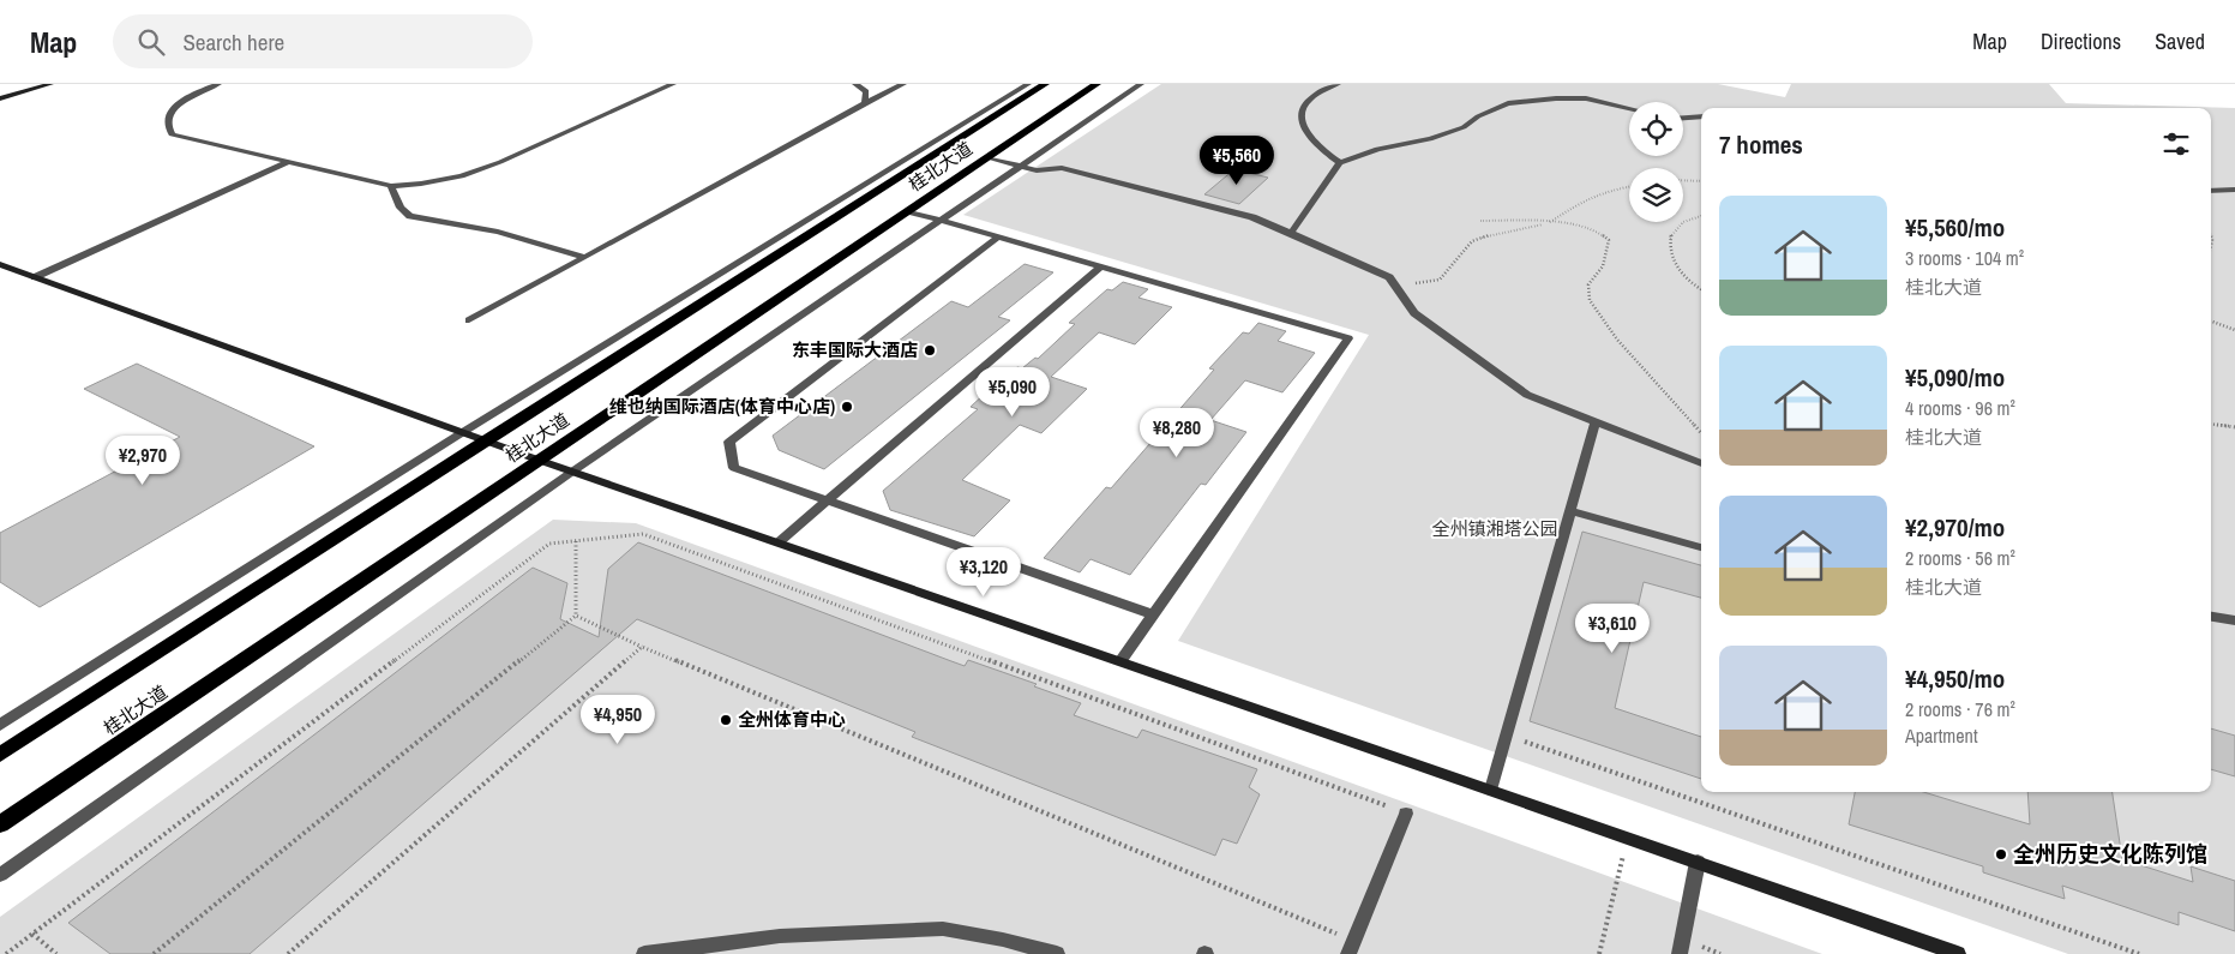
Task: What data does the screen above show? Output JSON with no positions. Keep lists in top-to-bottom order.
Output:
{
  "streets": {
    "main road": ["桂北大道"]
  },
  "parks": ["全州镇湘塔公园"],
  "places": [
    "东丰国际大酒店",
    "维也纳国际酒店(体育中心店)",
    "全州体育中心",
    "全州历史文化陈列馆"
  ],
  "page": {
    "header": "Map",
    "search": "Search here",
    "nav": ["Map", "Directions", "Saved"],
    "heading": "7 homes",
    "price": [
      "¥5,560",
      "¥5,090",
      "¥8,280",
      "¥2,970",
      "¥3,120",
      "¥3,610",
      "¥4,950"
    ],
    "list": [
      {
        "name": "¥5,560/mo",
        "note": "3 rooms · 104 m² · 桂北大道"
      },
      {
        "name": "¥5,090/mo",
        "note": "4 rooms · 96 m² · 桂北大道"
      },
      {
        "name": "¥2,970/mo",
        "note": "2 rooms · 56 m² · 桂北大道"
      },
      {
        "name": "¥4,950/mo",
        "note": "2 rooms · 76 m² · Apartment"
      }
    ]
  }
}
